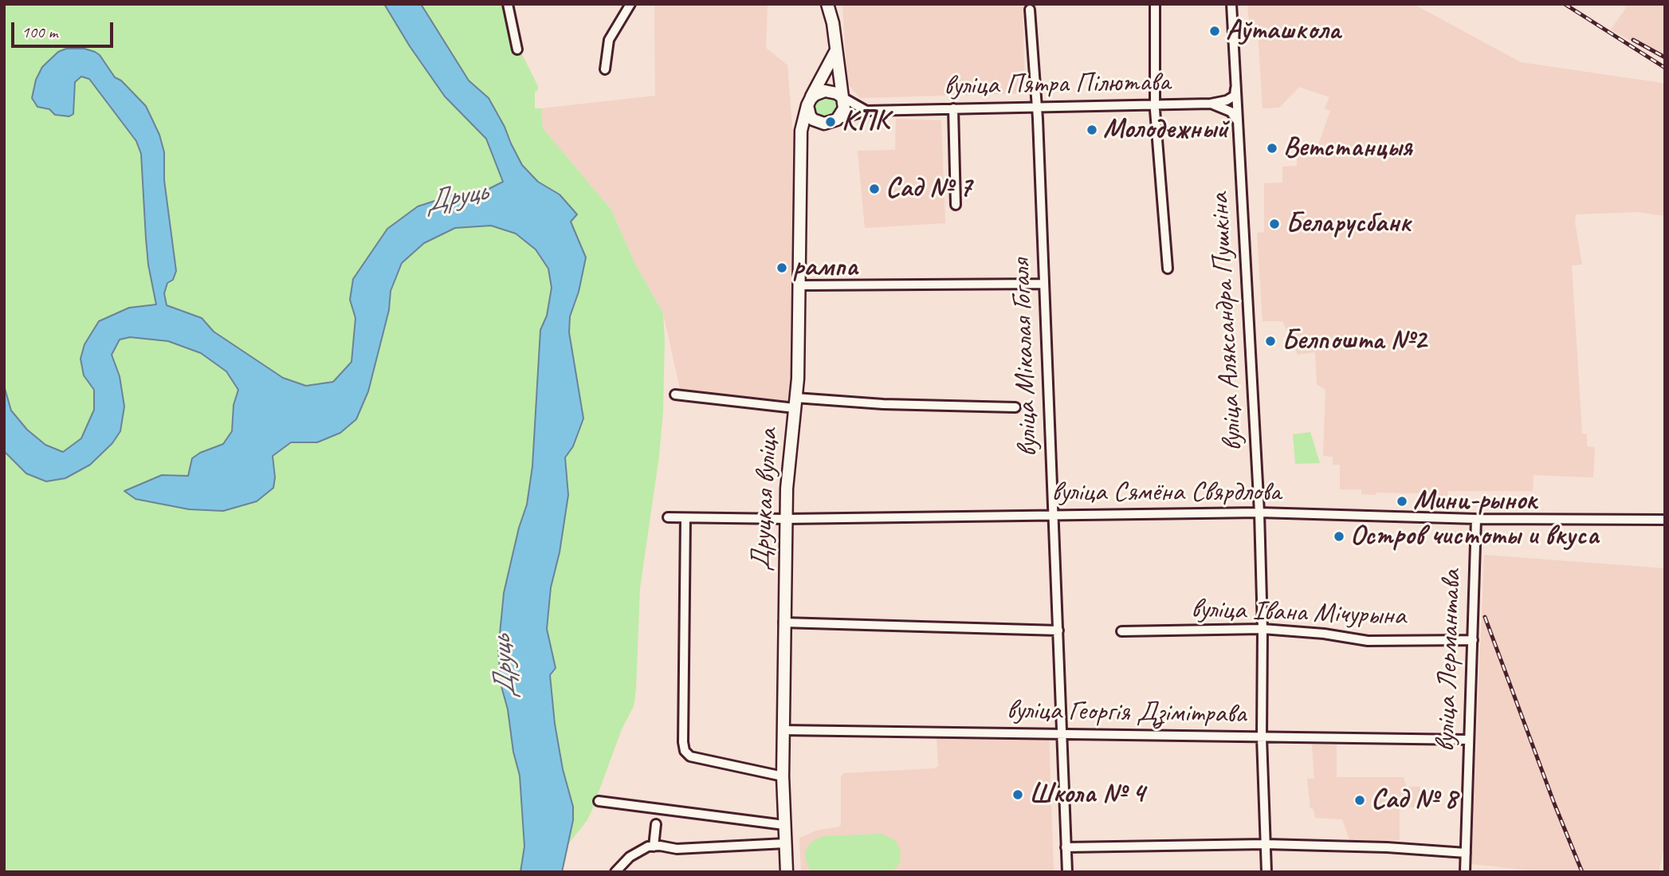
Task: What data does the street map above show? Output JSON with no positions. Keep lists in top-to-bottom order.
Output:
{
  "streets": {
    "main road": ["Друцкая вуліца"],
    "street": [
      "вуліца Пятра Пілютава",
      "вуліца Аляксандра Пушкіна",
      "вуліца Мікалая Гогаля",
      "вуліца Сямёна Свярдлова",
      "вуліца Івана Мічурына",
      "вуліца Лермантава",
      "вуліца Георгія Дзімітрава"
    ]
  },
  "crossings": [
    ["вуліца Пятра Пілютава", "вуліца Аляксандра Пушкіна"],
    ["вуліца Пятра Пілютава", "вуліца Мікалая Гогаля"],
    ["вуліца Пятра Пілютава", "Друцкая вуліца"],
    ["вуліца Аляксандра Пушкіна", "вуліца Сямёна Свярдлова"],
    ["вуліца Аляксандра Пушкіна", "вуліца Івана Мічурына"],
    ["вуліца Аляксандра Пушкіна", "вуліца Георгія Дзімітрава"],
    ["вуліца Мікалая Гогаля", "вуліца Сямёна Свярдлова"],
    ["вуліца Мікалая Гогаля", "вуліца Георгія Дзімітрава"],
    ["вуліца Сямёна Свярдлова", "Друцкая вуліца"],
    ["вуліца Сямёна Свярдлова", "вуліца Лермантава"],
    ["Друцкая вуліца", "вуліца Георгія Дзімітрава"],
    ["вуліца Івана Мічурына", "вуліца Лермантава"],
    ["вуліца Лермантава", "вуліца Георгія Дзімітрава"]
  ],
  "water": ["Друць"],
  "places": [
    "Аўташкола",
    "КПК",
    "Молодежный",
    "Ветстанцыя",
    "Сад № 7",
    "Беларусбанк",
    "рампа",
    "Белпошта №2",
    "Мини-рынок",
    "Остров чистоты и вкуса",
    "Школа № 4",
    "Сад № 8"
  ],
  "scale_bar": "100 m"
}
